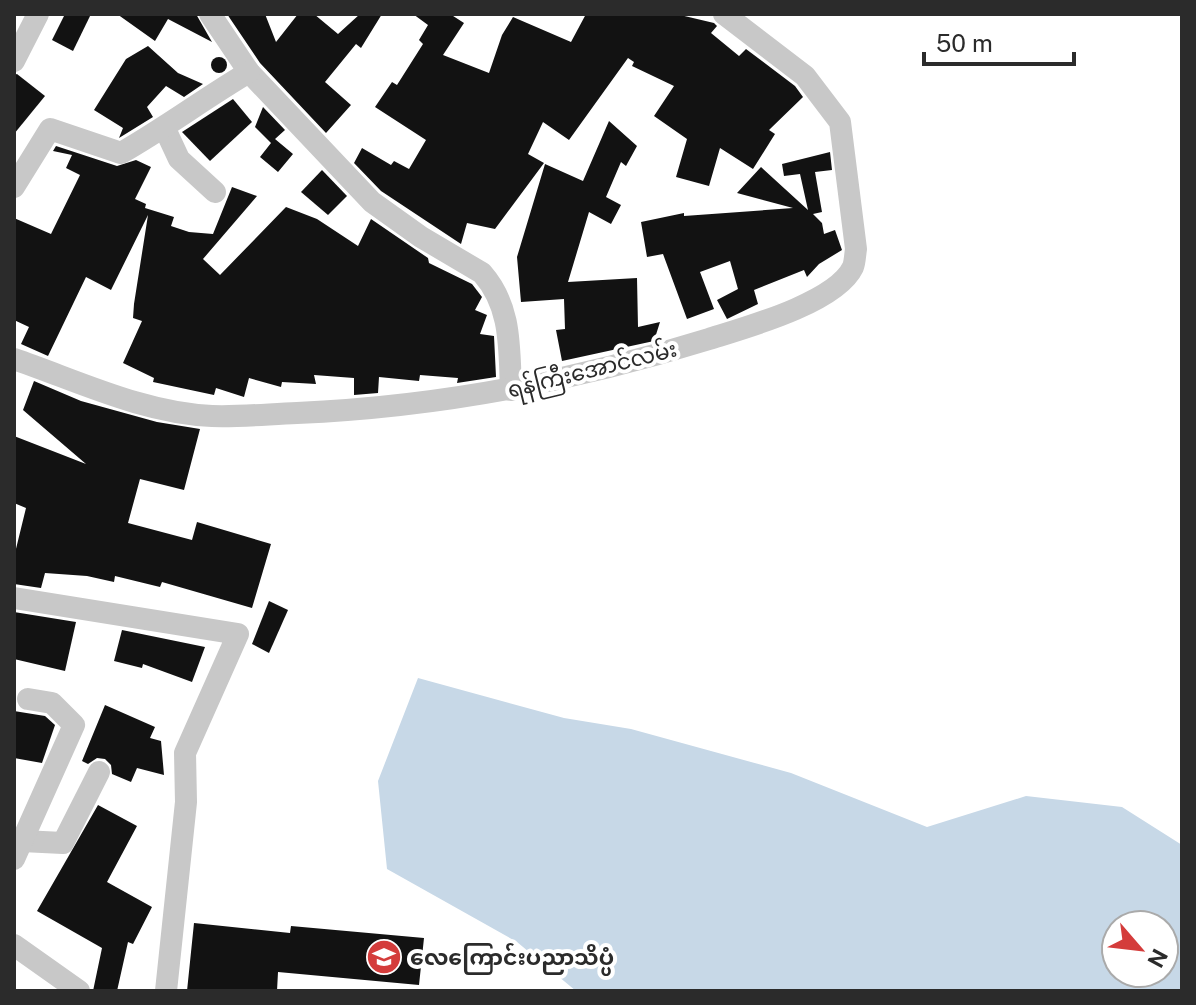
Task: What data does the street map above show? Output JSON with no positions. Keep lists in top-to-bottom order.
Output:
{
  "streets": {
    "street": ["ရန်ကြီးအောင်လမ်း"]
  },
  "places": {
    "school or university": ["လေကြောင်းပညာသိပ္ပံ"]
  },
  "scale_bar": "50 m",
  "north": "bottom right"
}
